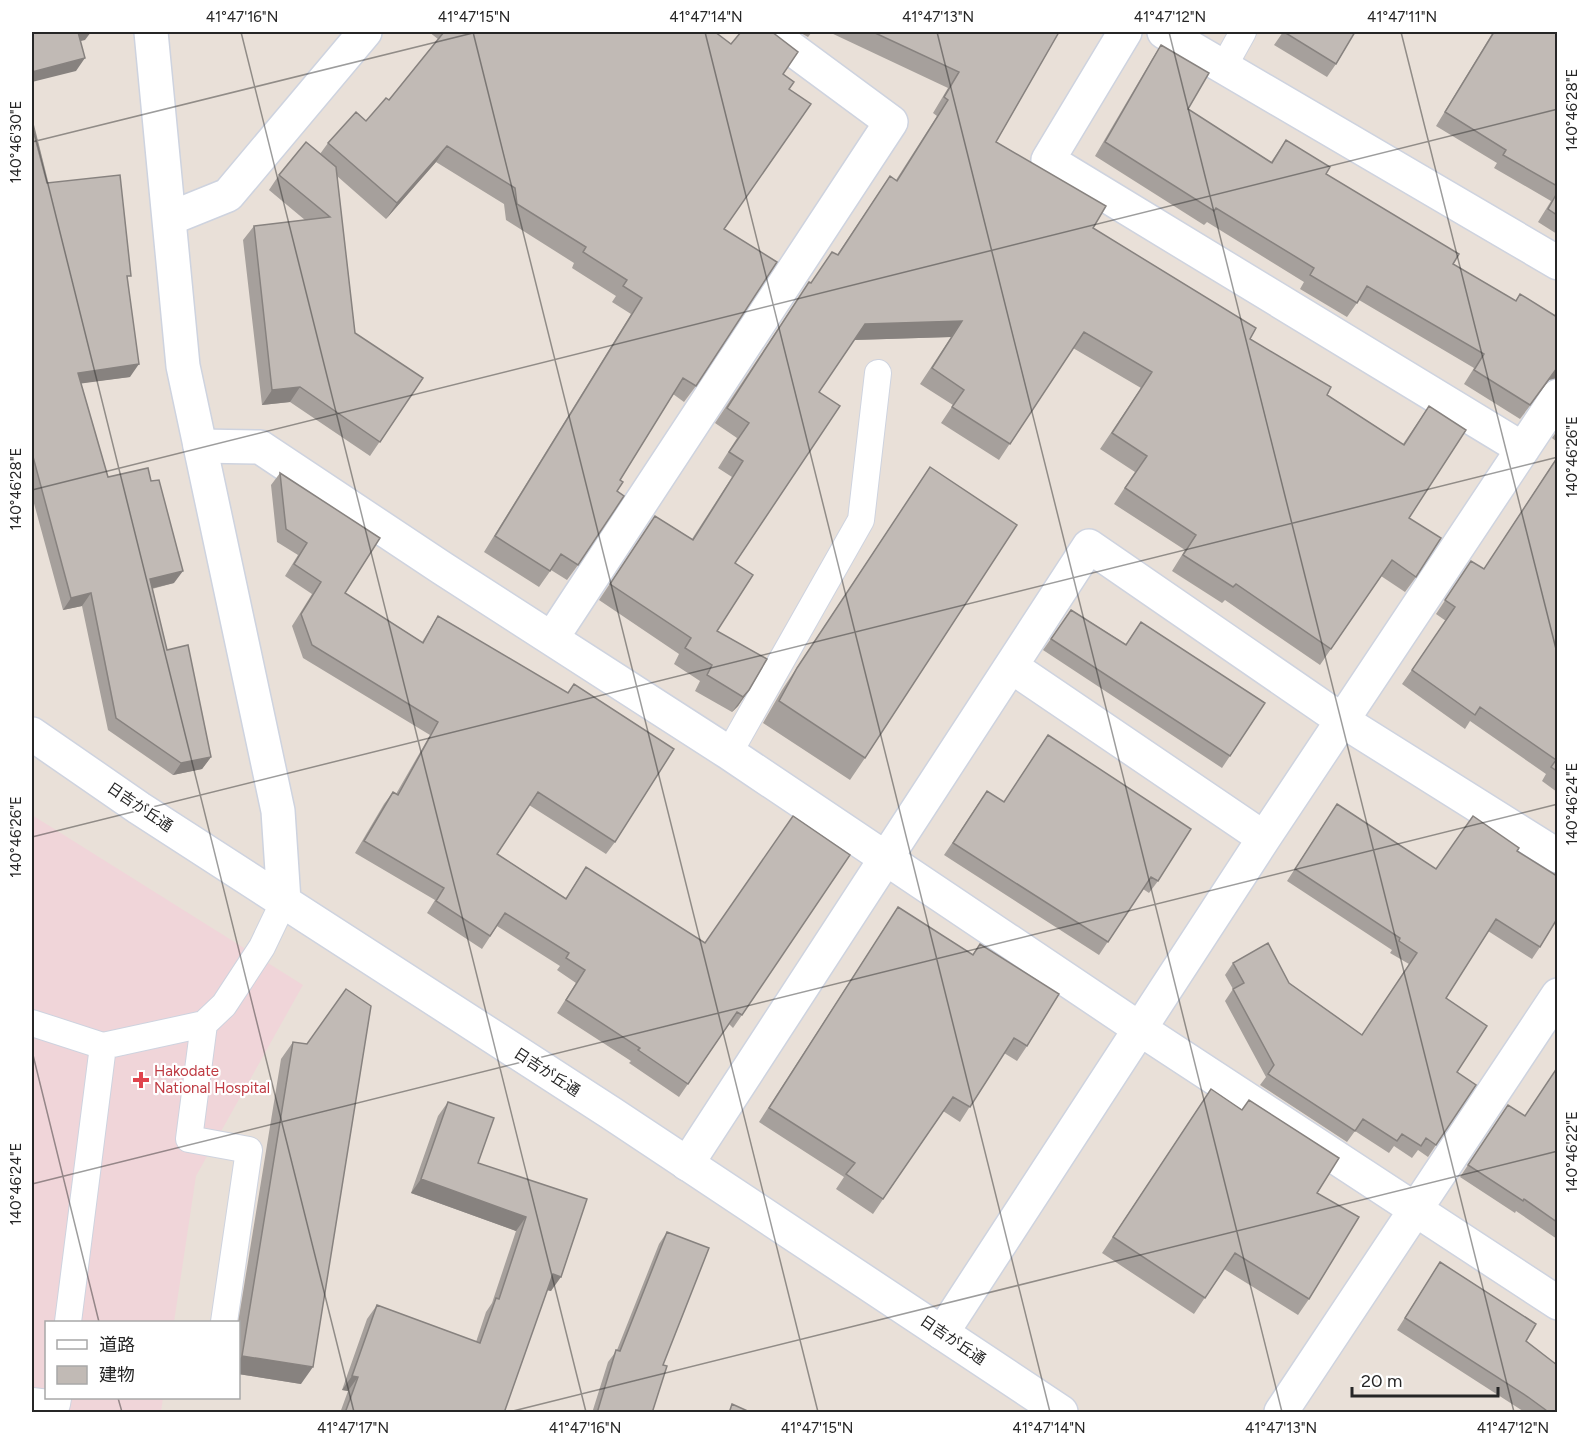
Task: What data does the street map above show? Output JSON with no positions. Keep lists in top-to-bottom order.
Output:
{
  "streets": {
    "street": ["日吉が丘通"]
  },
  "places": {
    "health": ["Hakodate National Hospital"]
  },
  "legend": ["道路", "建物"],
  "scale_bar": "20 m",
  "coordinates": [
    "41°47'16\"N",
    "41°47'15\"N",
    "41°47'14\"N",
    "41°47'13\"N",
    "41°47'12\"N",
    "41°47'11\"N",
    "140°46'28\"E",
    "140°46'30\"E",
    "140°46'26\"E",
    "140°46'24\"E",
    "140°46'22\"E",
    "41°47'17\"N"
  ]
}
